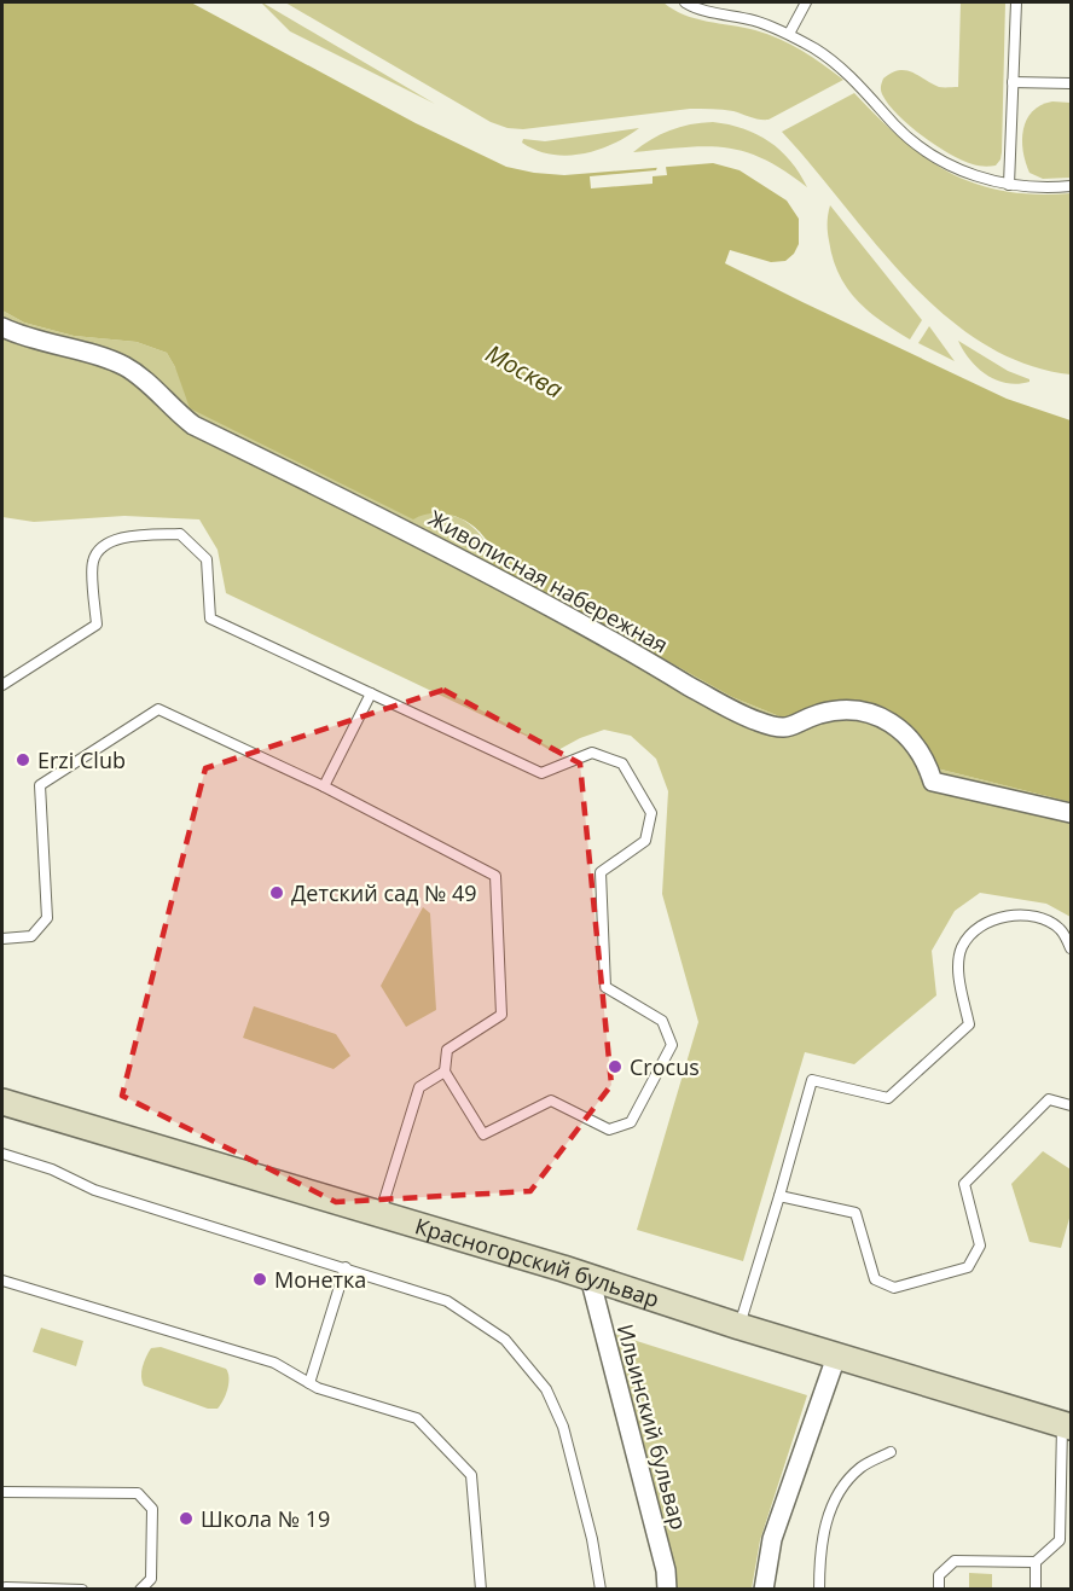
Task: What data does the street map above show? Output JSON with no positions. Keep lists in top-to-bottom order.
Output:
{
  "streets": {
    "main road": ["Красногорский бульвар"],
    "street": ["Живописная набережная", "Ильинский бульвар"]
  },
  "crossings": [
    ["Красногорский бульвар", "Ильинский бульвар"]
  ],
  "water": ["Москва"],
  "places": [
    "Erzi Club",
    "Детский сад № 49",
    "Crocus",
    "Монетка",
    "Школа № 19"
  ]
}
